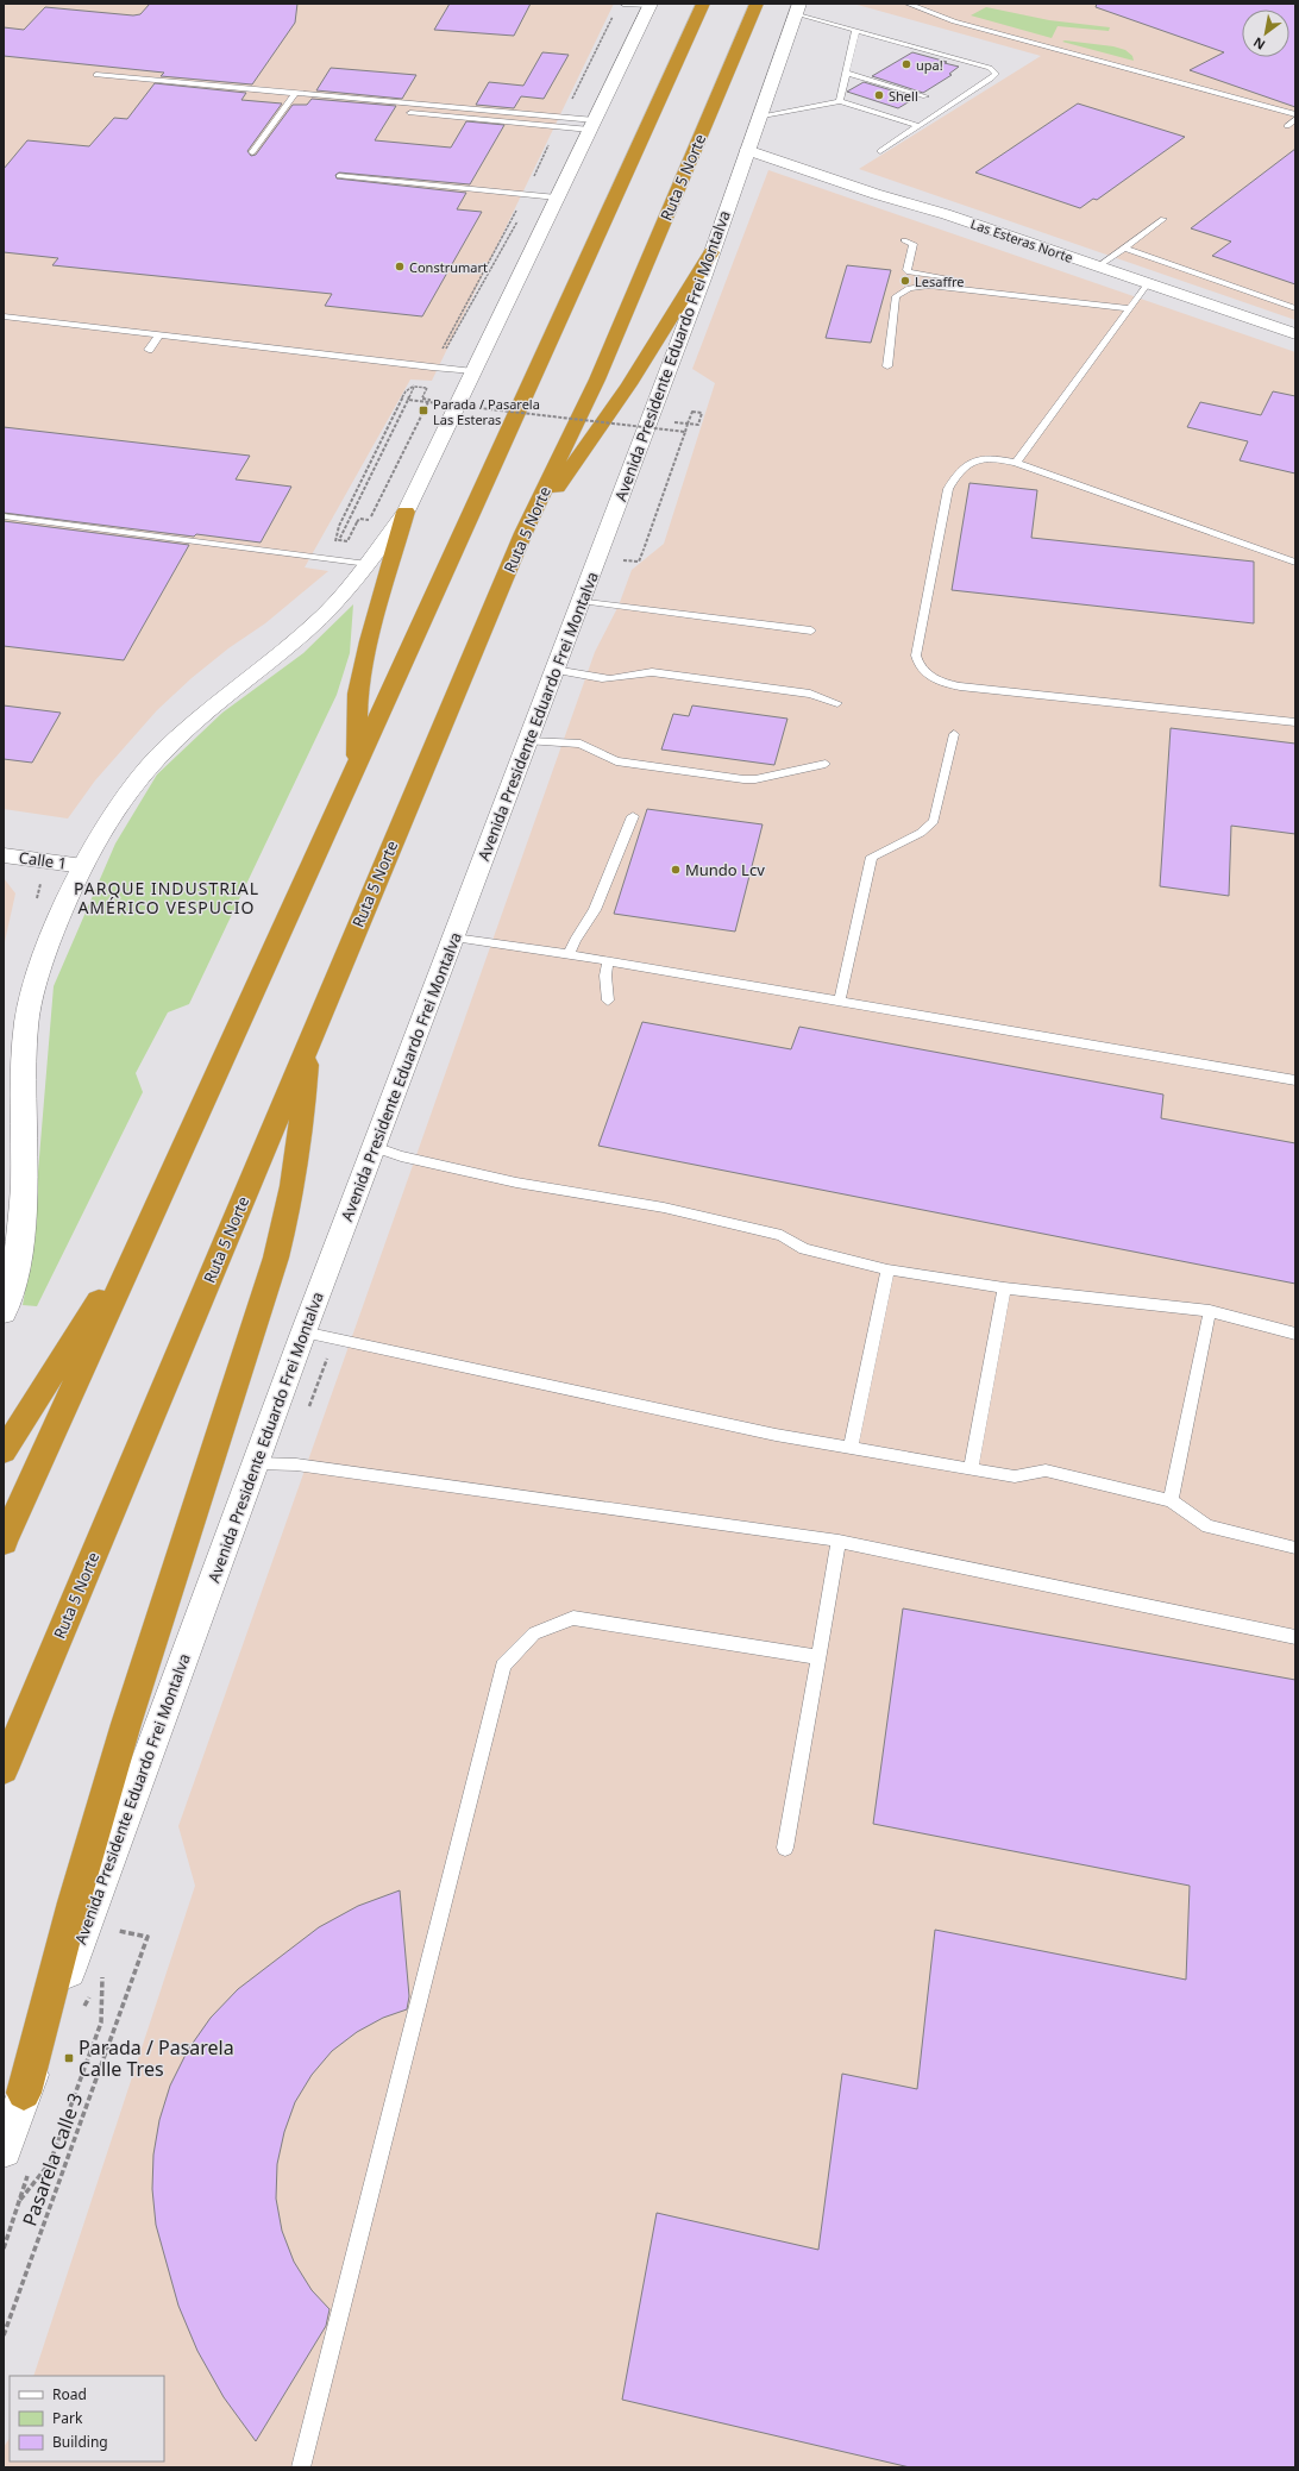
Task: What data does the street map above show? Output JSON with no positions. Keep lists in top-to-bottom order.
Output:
{
  "streets": {
    "highway": ["Ruta 5 Norte"],
    "main road": ["Avenida Presidente Eduardo Frei Montalva"],
    "street": ["Las Esteras Norte", "Calle 1"],
    "path": ["Pasarela Calle 3"]
  },
  "crossings": [
    ["Las Esteras Norte", "Avenida Presidente Eduardo Frei Montalva"]
  ],
  "districts": ["PARQUE INDUSTRIAL AMÉRICO VESPUCIO"],
  "places": {
    "other": [
      "upa!",
      "Shell",
      "Construmart",
      "Lesaffre",
      "Mundo Lcv"
    ],
    "transit": ["Parada / Pasarela Las Esteras", "Parada / Pasarela Calle Tres"]
  },
  "legend": ["Road", "Park", "Building"],
  "north": "bottom left"
}
